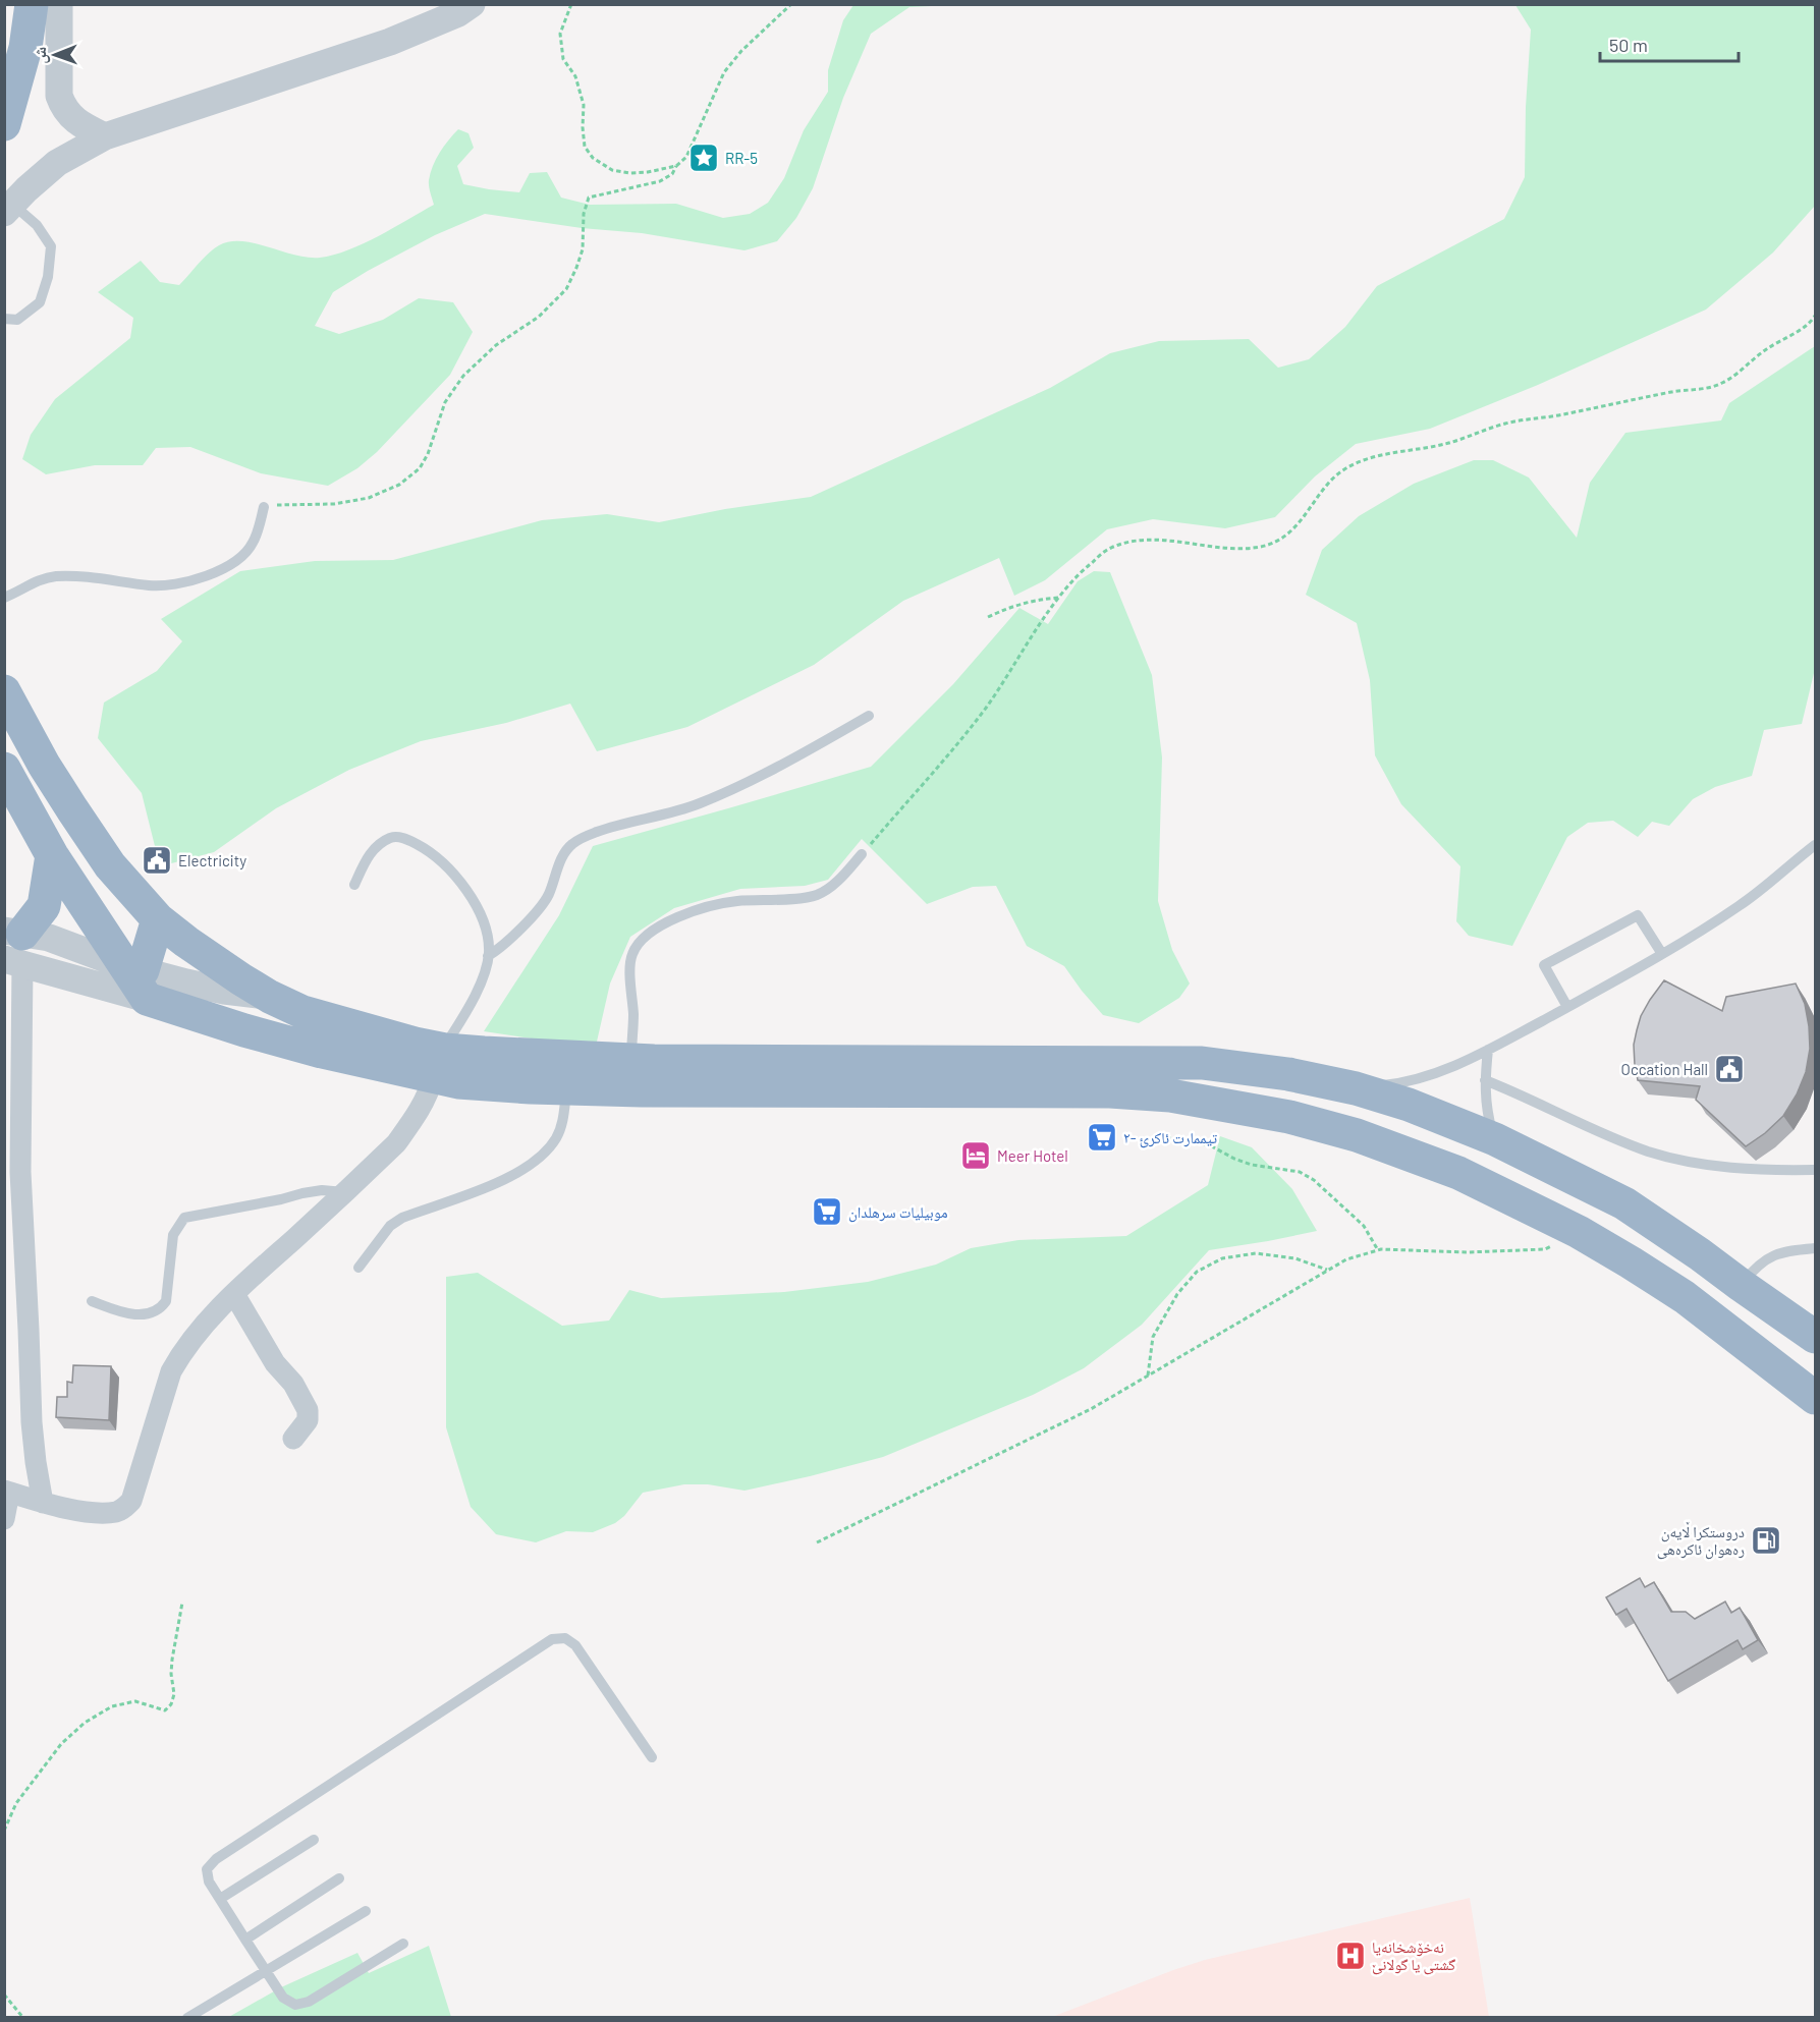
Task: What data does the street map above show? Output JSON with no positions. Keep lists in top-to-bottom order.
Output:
{
  "places": {
    "place": ["RR-5"],
    "public building": ["Electricity", "Occation Hall"],
    "supermarket": ["تيممارت ئاكرئ -٢", "موبيليات سرهلدان"],
    "hotel": ["Meer Hotel"],
    "fuel station": ["دروستكرا ڵایەن رەهوان ئاكرەهی"],
    "hospital": ["نەخۆشخانەیا گشتی یا گولانێ"]
  },
  "scale_bar": "50 m",
  "north": "left"
}
